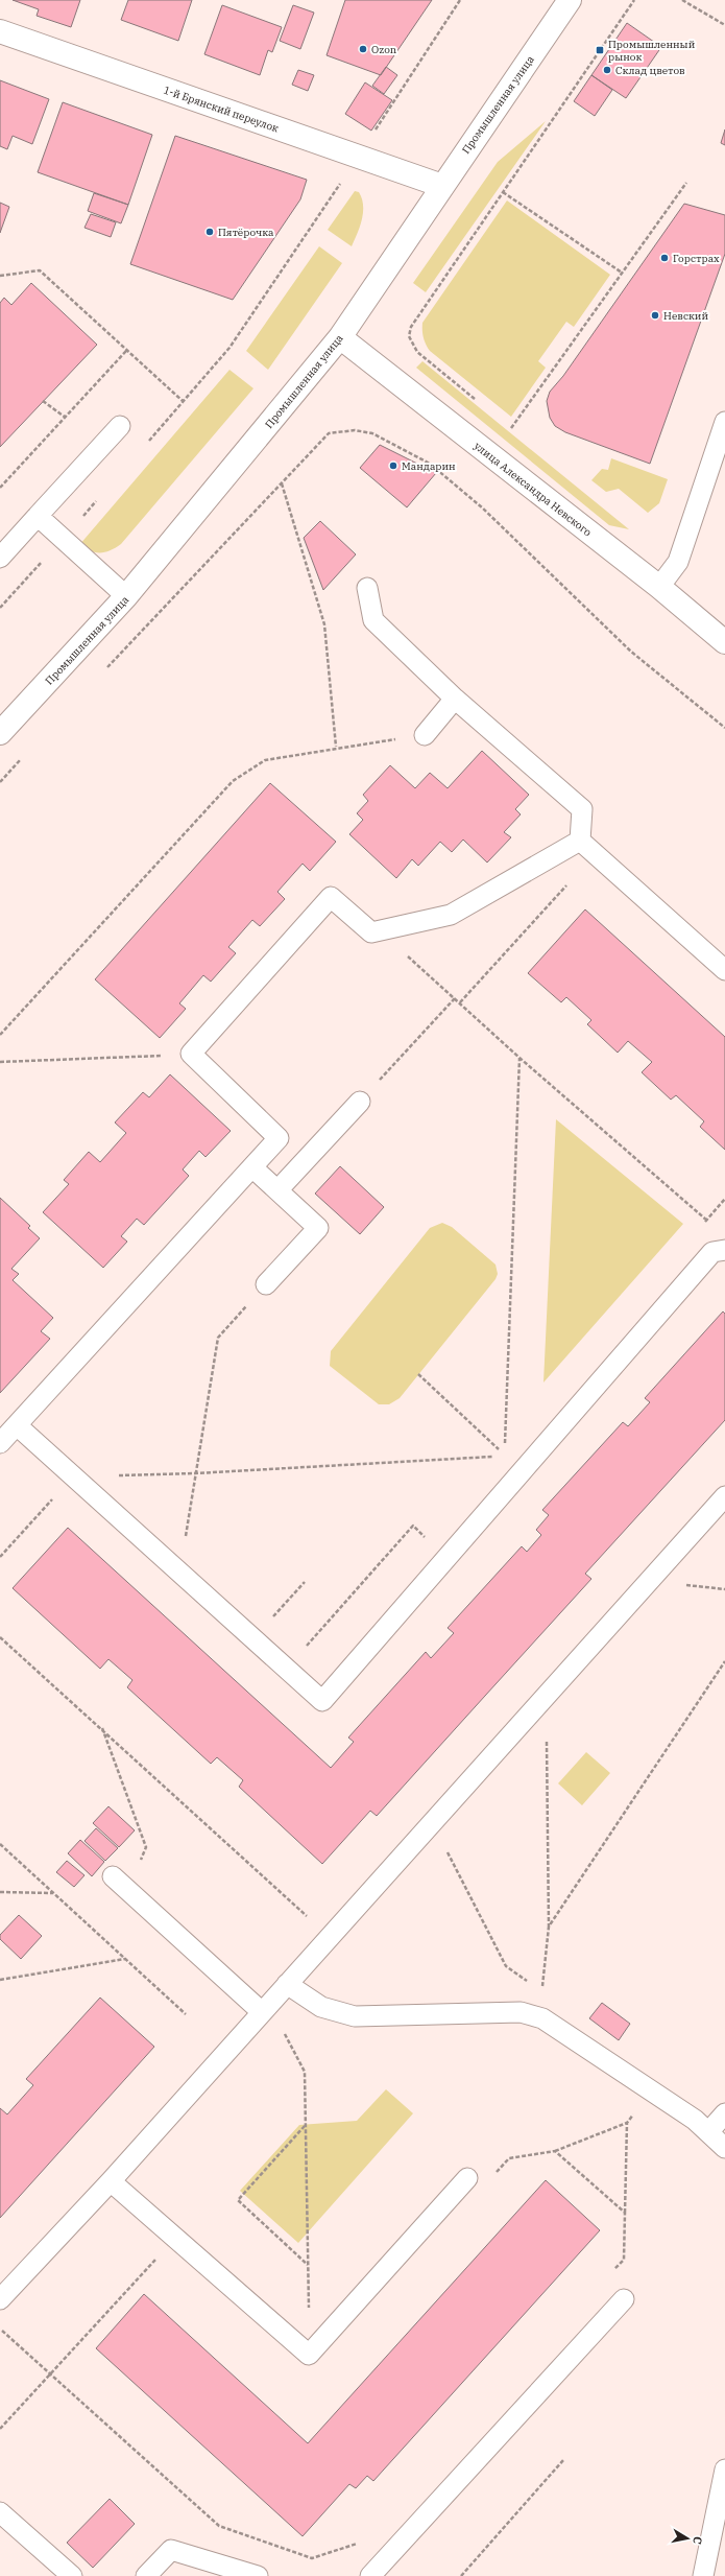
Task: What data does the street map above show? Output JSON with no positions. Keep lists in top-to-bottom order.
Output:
{
  "streets": {
    "street": ["Промышленная улица", "1-й Брянский переулок", "улица Александра Невского"]
  },
  "crossings": [
    ["Промышленная улица", "1-й Брянский переулок"],
    ["Промышленная улица", "улица Александра Невского"]
  ],
  "places": {
    "other": [
      "Ozon",
      "Склад цветов",
      "Пятёрочка",
      "Горстрах",
      "Невский",
      "Мандарин"
    ],
    "transit": ["Промышленный рынок"]
  },
  "north": "right"
}
